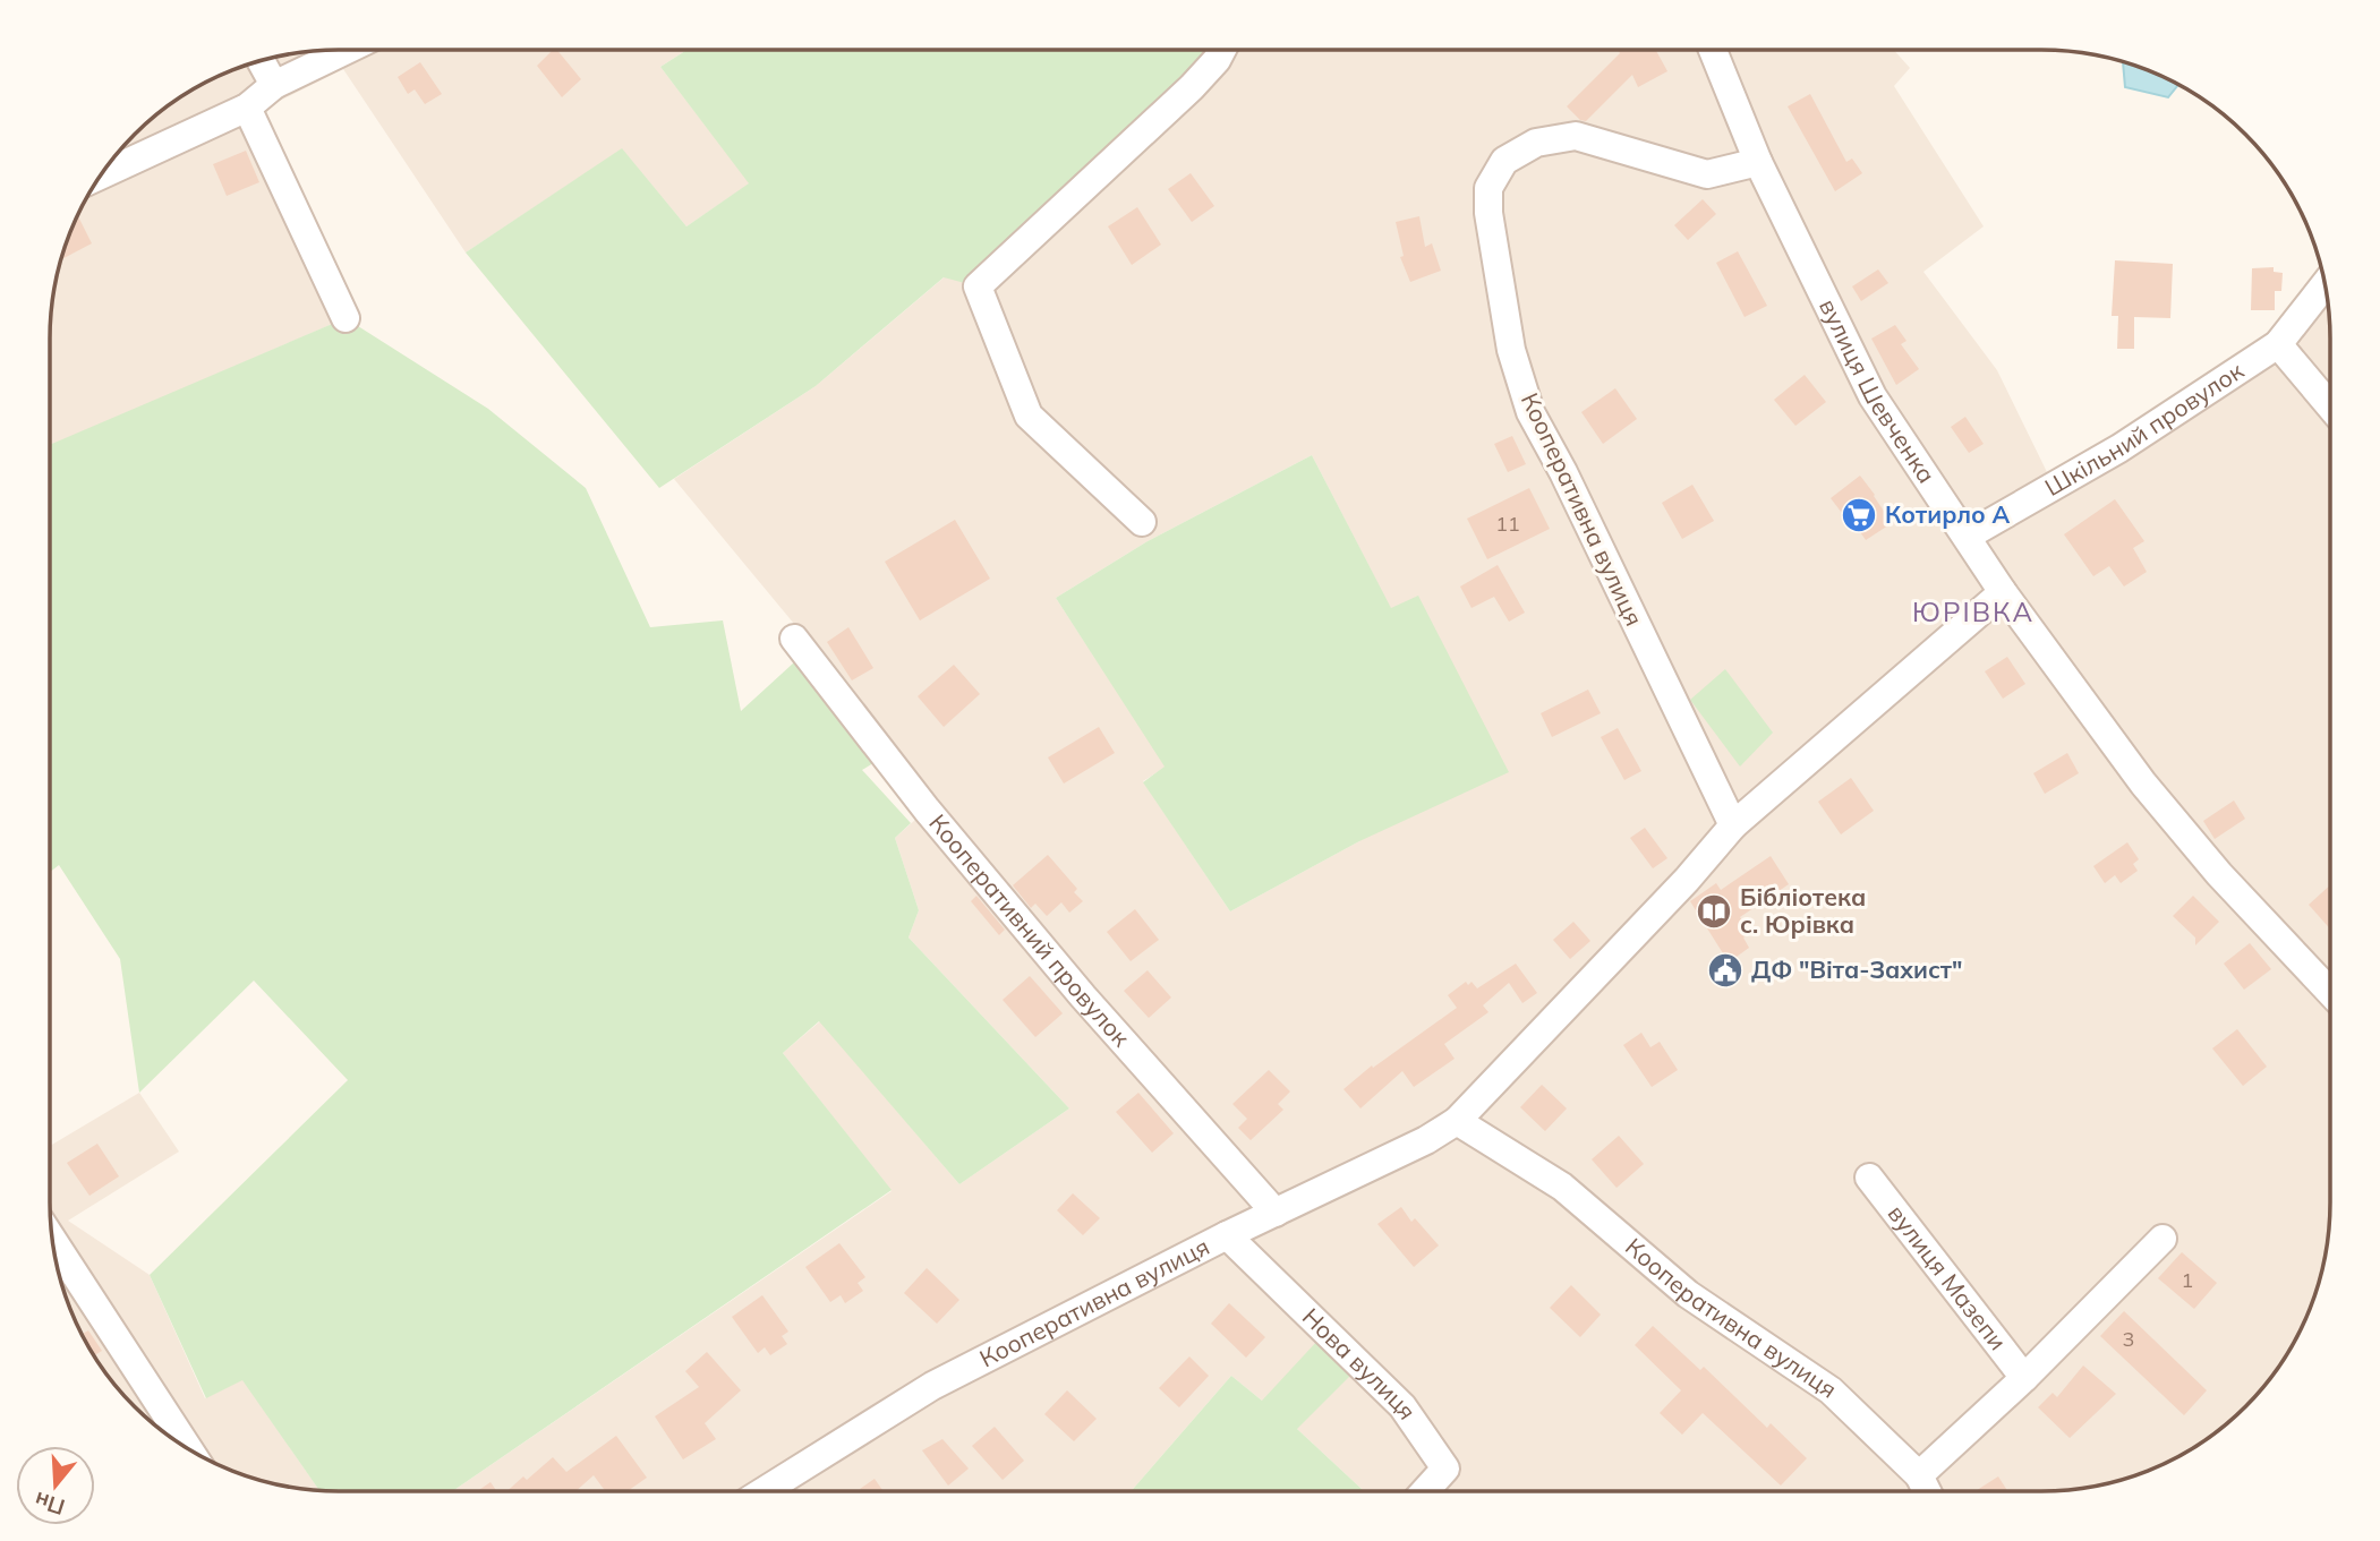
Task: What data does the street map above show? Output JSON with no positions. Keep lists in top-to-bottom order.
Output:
{
  "streets": {
    "street": [
      "вулиця Шевченка",
      "Шкільний провулок",
      "Кооперативна вулиця",
      "Кооперативний провулок",
      "вулиця Мазепи",
      "Нова вулиця"
    ]
  },
  "crossings": [
    ["вулиця Шевченка", "Шкільний провулок"],
    ["вулиця Шевченка", "Кооперативна вулиця"],
    ["Кооперативна вулиця", "Кооперативний провулок"],
    ["Кооперативна вулиця", "Нова вулиця"]
  ],
  "districts": ["ЮРІВКА"],
  "places": {
    "supermarket": ["Котирло А"],
    "library": ["Бібліотека с. Юрівка"],
    "public building": ["ДФ \"Віта-Захист\""]
  },
  "house_numbers": ["11", "1", "3"],
  "north": "bottom"
}
